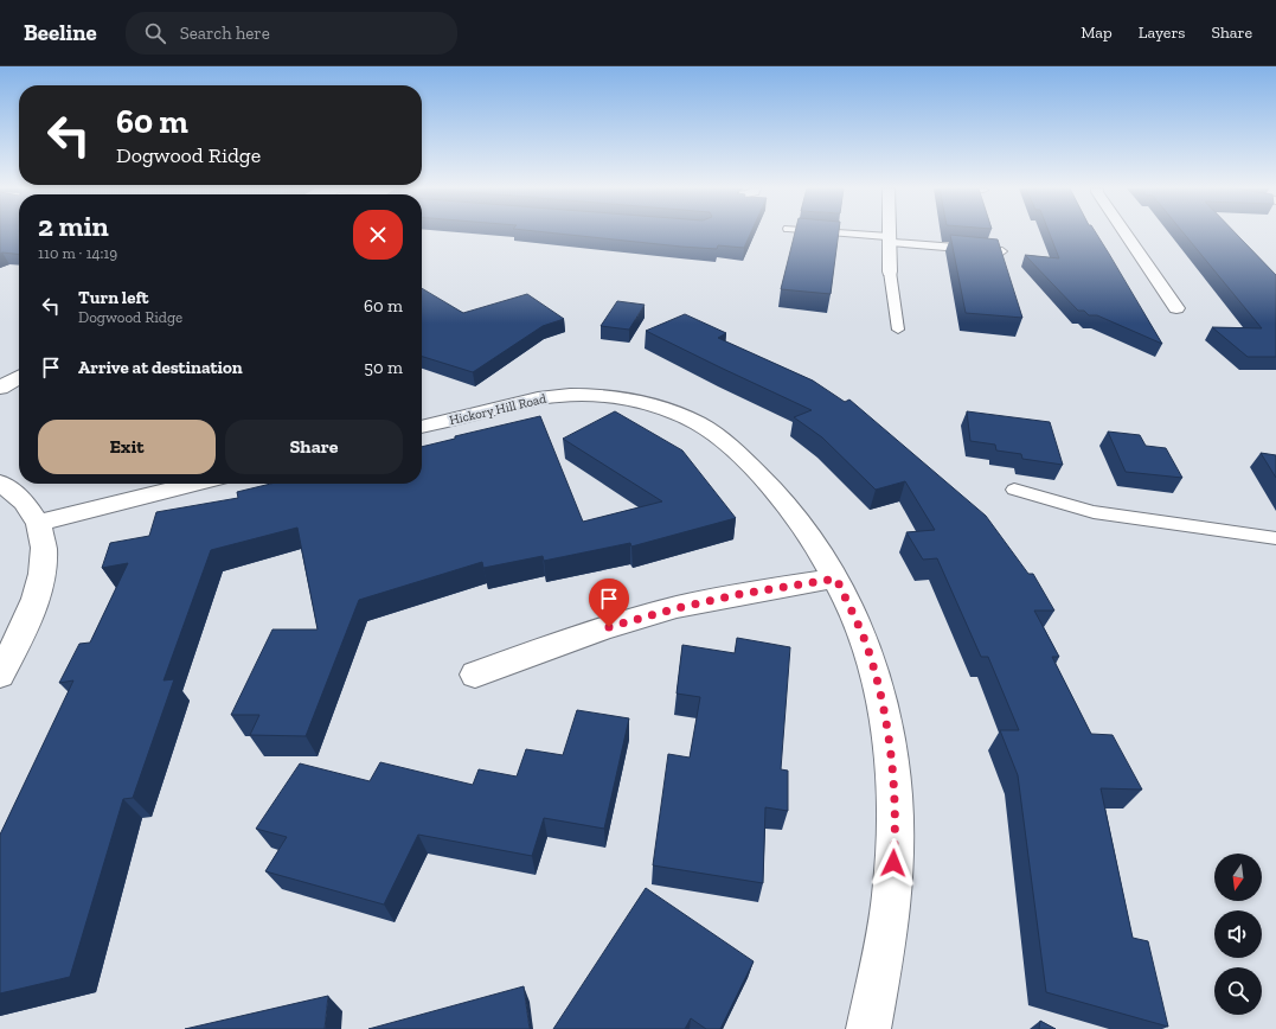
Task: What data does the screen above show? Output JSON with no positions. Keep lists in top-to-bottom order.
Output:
{
  "streets": {
    "street": ["Hickory Hill Road"]
  },
  "north": "bottom",
  "page": {
    "header": "Beeline",
    "search": "Search here",
    "nav": ["Map", "Layers", "Share"],
    "turn": ["60 m", "Dogwood Ridge"],
    "heading": ["2 min", "110 m · 14:19"],
    "list": [
      {
        "name": "Turn left",
        "note": "Dogwood Ridge",
        "value": "60 m"
      },
      {
        "name": "Arrive at destination",
        "value": "50 m"
      }
    ],
    "buttons": ["Exit", "Share"]
  }
}
